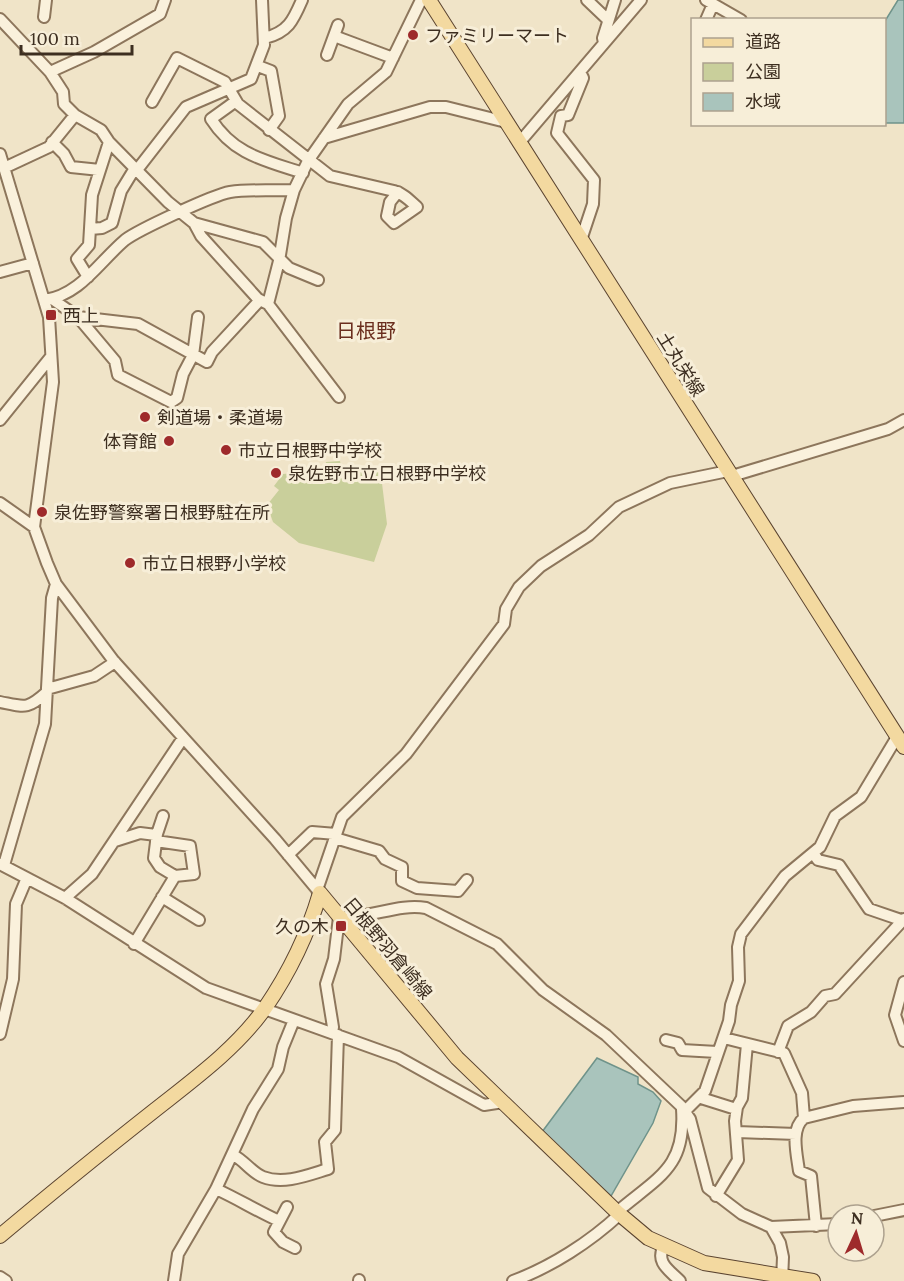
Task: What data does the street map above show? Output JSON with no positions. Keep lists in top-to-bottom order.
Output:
{
  "streets": {
    "main road": ["土丸栄線", "日根野羽倉崎線"]
  },
  "districts": ["日根野"],
  "places": {
    "other": [
      "ファミリーマート",
      "剣道場・柔道場",
      "体育館",
      "市立日根野中学校",
      "泉佐野市立日根野中学校",
      "泉佐野警察署日根野駐在所",
      "市立日根野小学校"
    ],
    "transit": ["西上", "久の木"]
  },
  "legend": ["道路", "公園", "水域"],
  "scale_bar": "100 m",
  "north": "top"
}
